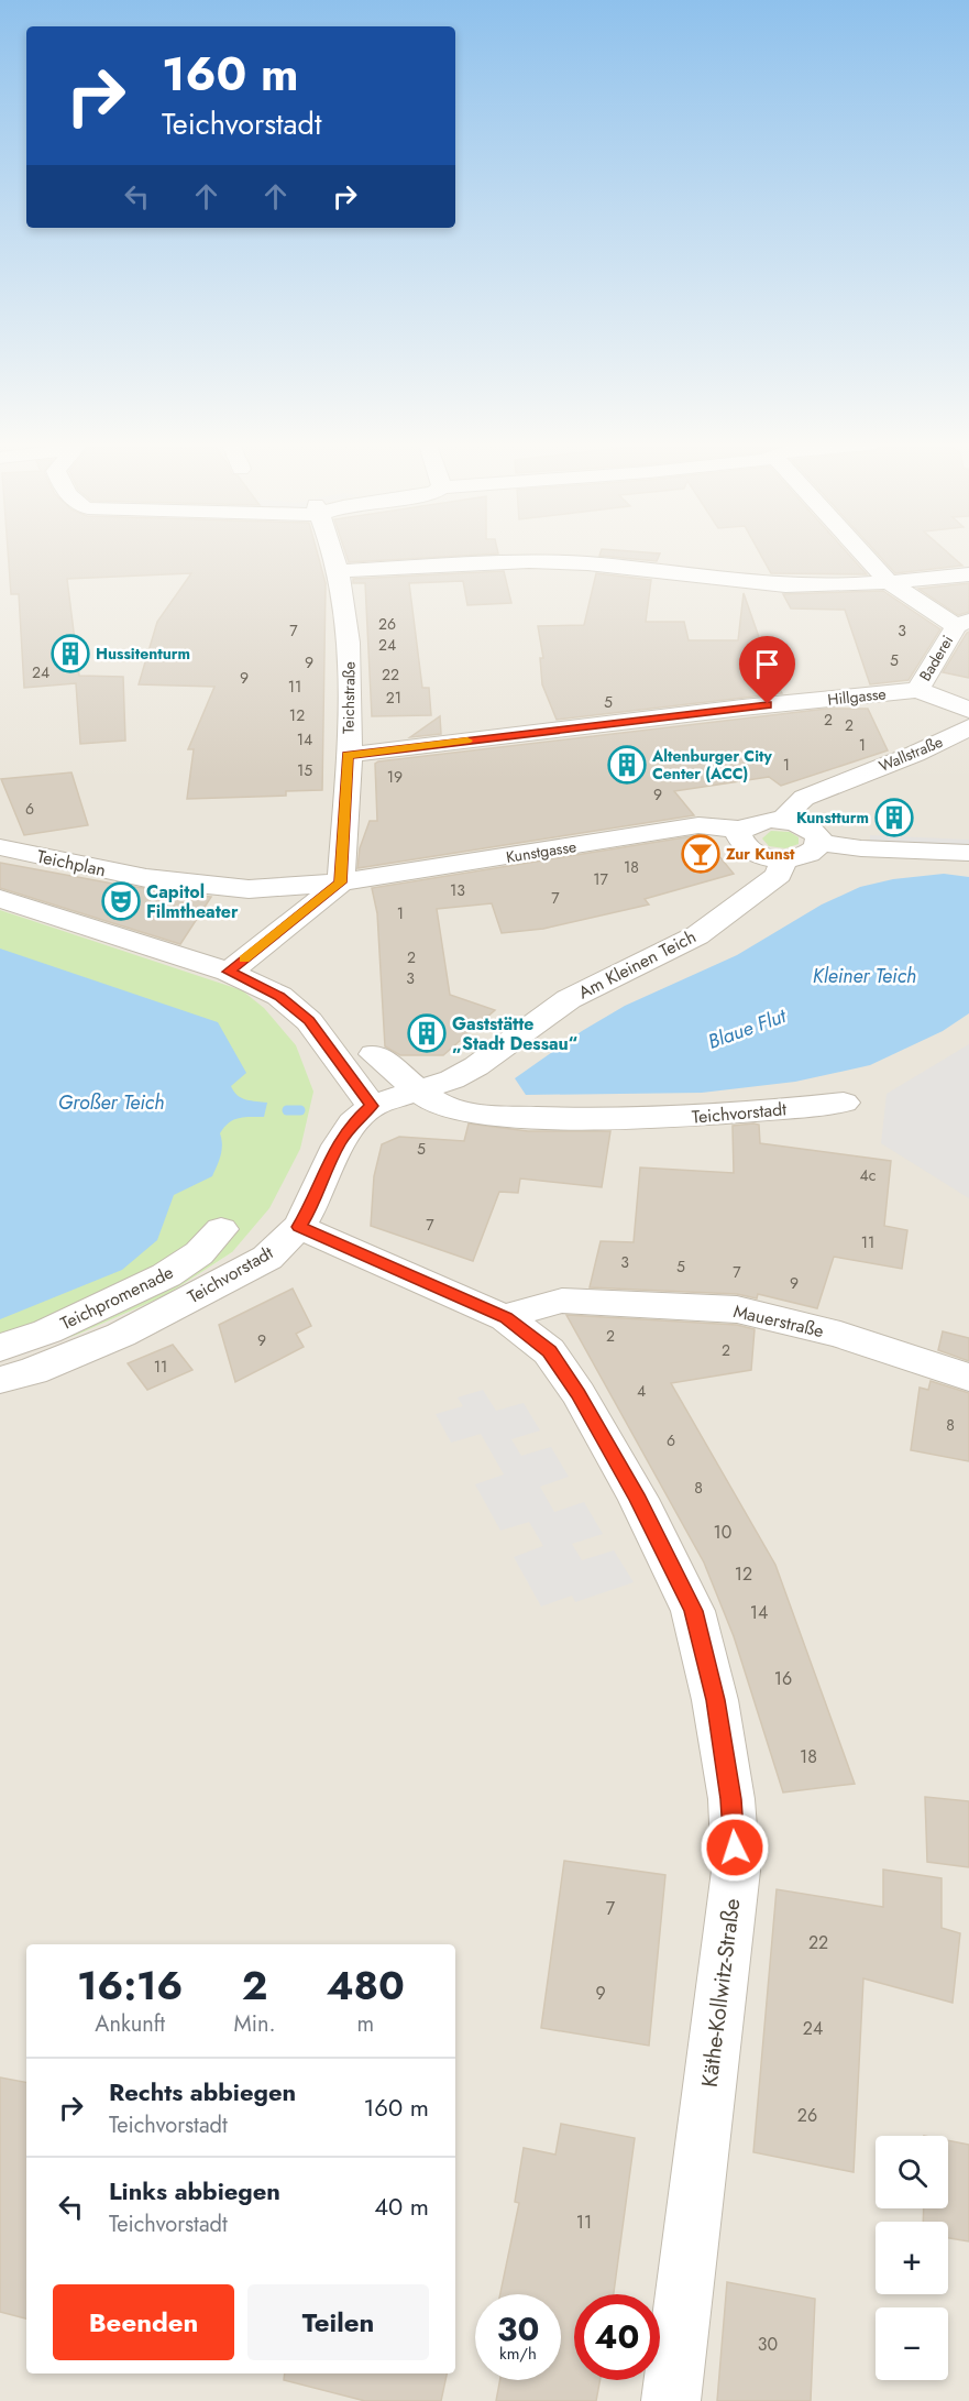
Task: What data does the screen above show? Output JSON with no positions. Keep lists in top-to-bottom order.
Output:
{
  "streets": {
    "street": [
      "Baderei",
      "Hillgasse",
      "Teichstraße",
      "Wallstraße",
      "Kunstgasse",
      "Teichplan",
      "Am Kleinen Teich",
      "Teichvorstadt",
      "Teichpromenade",
      "Mauerstraße",
      "Käthe-Kollwitz-Straße"
    ]
  },
  "crossings": [
    ["Baderei", "Hillgasse"],
    ["Hillgasse", "Teichstraße"],
    ["Teichstraße", "Kunstgasse"],
    ["Teichstraße", "Teichplan"],
    ["Kunstgasse", "Teichplan"],
    ["Am Kleinen Teich", "Teichvorstadt"],
    ["Teichvorstadt", "Käthe-Kollwitz-Straße"],
    ["Mauerstraße", "Käthe-Kollwitz-Straße"]
  ],
  "water": ["Kleiner Teich", "Blaue Flut", "Großer Teich"],
  "places": {
    "building": [
      "Hussitenturm",
      "Altenburger City Center (ACC)",
      "Kunstturm",
      "Gaststätte „Stadt Dessau“"
    ],
    "bar": ["Zur Kunst"],
    "theatre": ["Capitol Filmtheater"]
  },
  "house_numbers": [
    "26",
    "7",
    "3",
    "24",
    "5",
    "9",
    "24",
    "22",
    "9",
    "11",
    "21",
    "5",
    "12",
    "2",
    "2",
    "14",
    "1",
    "1",
    "15",
    "19",
    "9",
    "6",
    "18",
    "17",
    "13",
    "7",
    "1",
    "2",
    "3",
    "5",
    "4c",
    "7",
    "11",
    "3",
    "5",
    "7",
    "9",
    "2",
    "9",
    "2",
    "11",
    "4",
    "8",
    "6",
    "8",
    "10",
    "12",
    "14",
    "16",
    "18",
    "7",
    "22",
    "9",
    "24",
    "26",
    "11",
    "30"
  ],
  "page": {
    "turn": ["160 m", "Teichvorstadt"],
    "eta": [
      "16:16",
      "Ankunft",
      "2",
      "Min.",
      "480",
      "m"
    ],
    "list": [
      {
        "name": "Rechts abbiegen",
        "note": "Teichvorstadt",
        "value": "160 m"
      },
      {
        "name": "Links abbiegen",
        "note": "Teichvorstadt",
        "value": "40 m"
      }
    ],
    "map_buttons": ["+", "−"],
    "buttons": ["Beenden", "Teilen"],
    "speed": "30 km/h",
    "limit": "40"
  }
}
